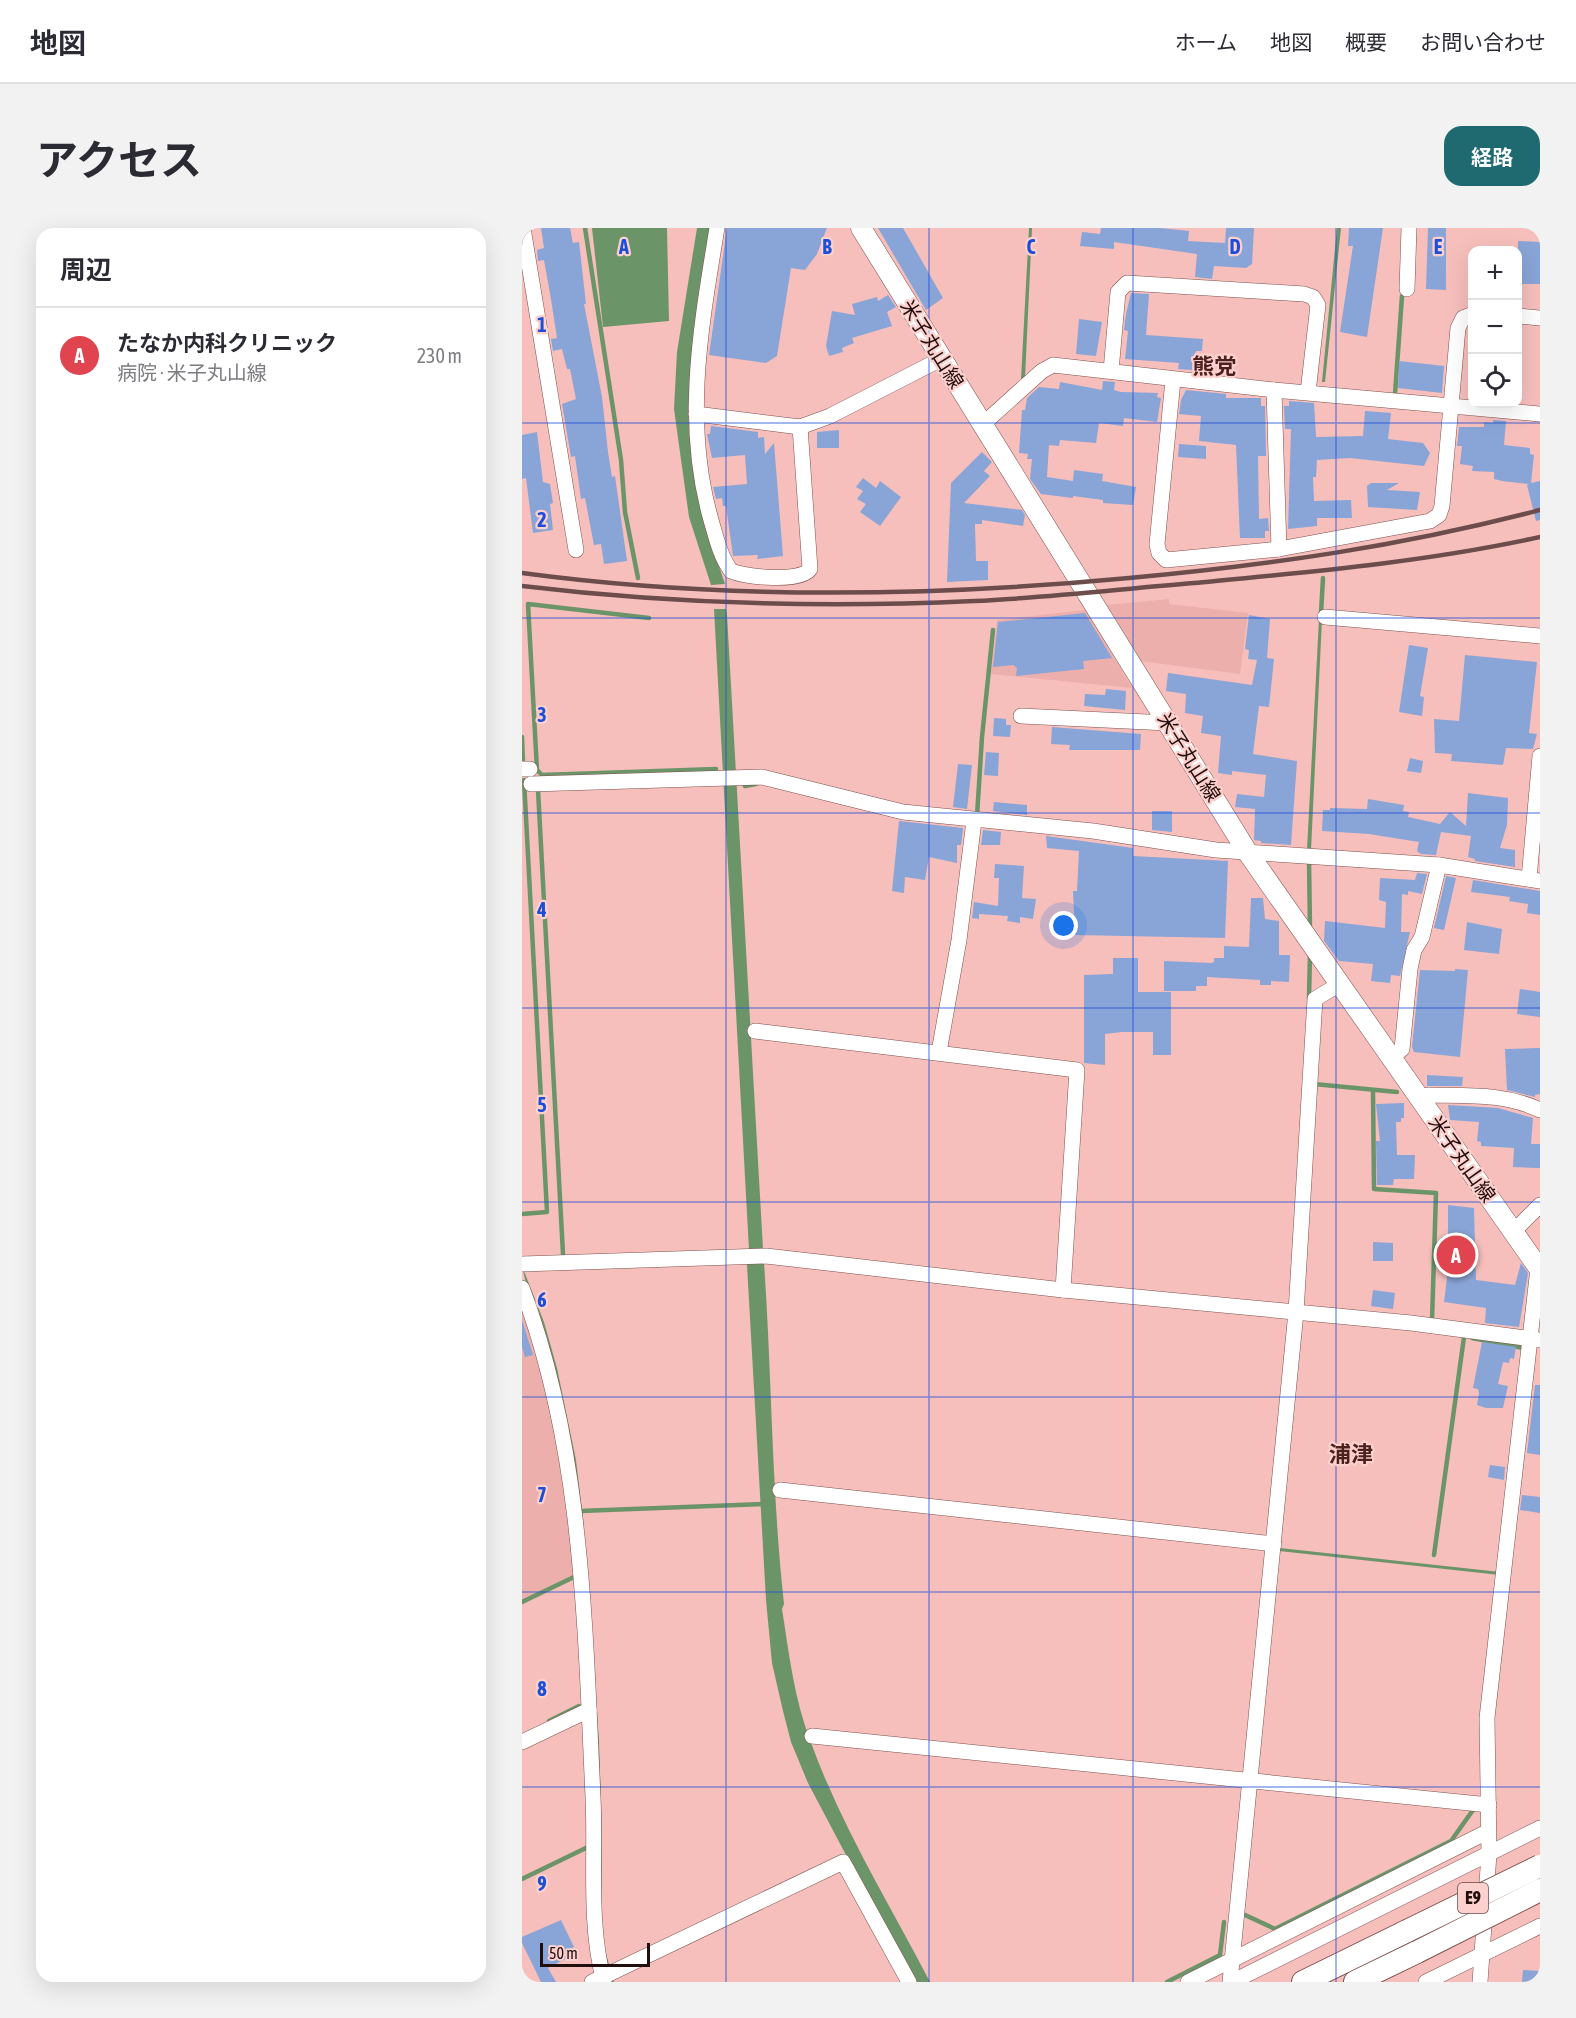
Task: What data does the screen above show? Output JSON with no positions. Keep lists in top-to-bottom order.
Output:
{
  "streets": {
    "highway": ["E9"],
    "main road": ["米子丸山線"]
  },
  "districts": ["熊党", "浦津"],
  "scale_bar": "50 m",
  "page": {
    "header": "地図",
    "nav": [
      "ホーム",
      "地図",
      "概要",
      "お問い合わせ"
    ],
    "title": "アクセス",
    "buttons": "経路",
    "heading": "周辺",
    "map_buttons": ["+", "−"],
    "list": [
      {
        "mark": "A",
        "name": "たなか内科クリニック",
        "note": "病院 · 米子丸山線",
        "value": "230 m"
      }
    ],
    "pins": "A",
    "scale": "50 m"
  },
  "grid": {
    "columns": [
      "A",
      "B",
      "C",
      "D",
      "E"
    ],
    "rows": [
      "1",
      "2",
      "3",
      "4",
      "5",
      "6",
      "7",
      "8",
      "9"
    ]
  }
}
